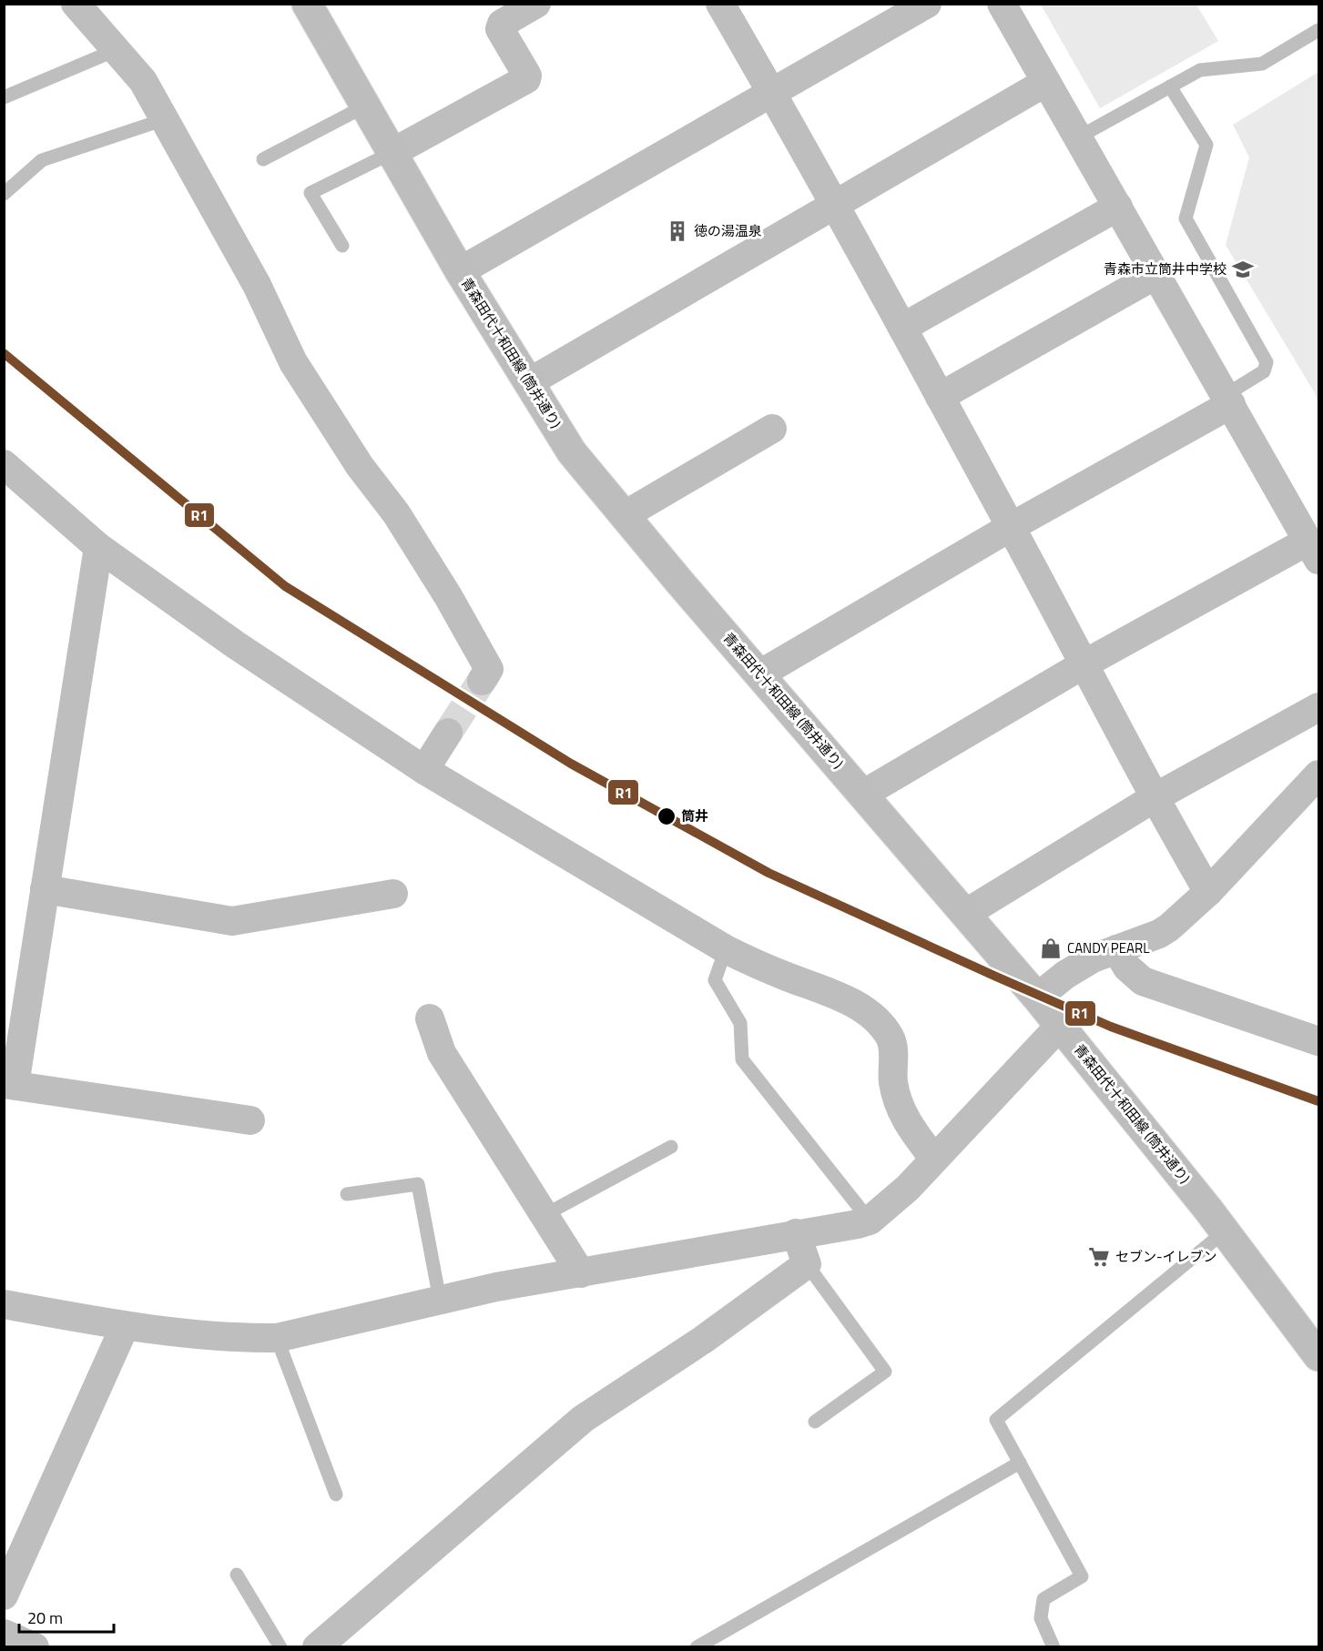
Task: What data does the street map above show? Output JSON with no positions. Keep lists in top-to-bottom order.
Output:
{
  "streets": {
    "main road": ["青森田代十和田線 (筒井通り)"]
  },
  "places": {
    "building": ["徳の湯温泉"],
    "school or university": ["青森市立筒井中学校"],
    "other": ["筒井"],
    "shop": ["CANDY PEARL"],
    "supermarket": ["セブン-イレブン"]
  },
  "lines": ["transit line R1"],
  "scale_bar": "20 m"
}
